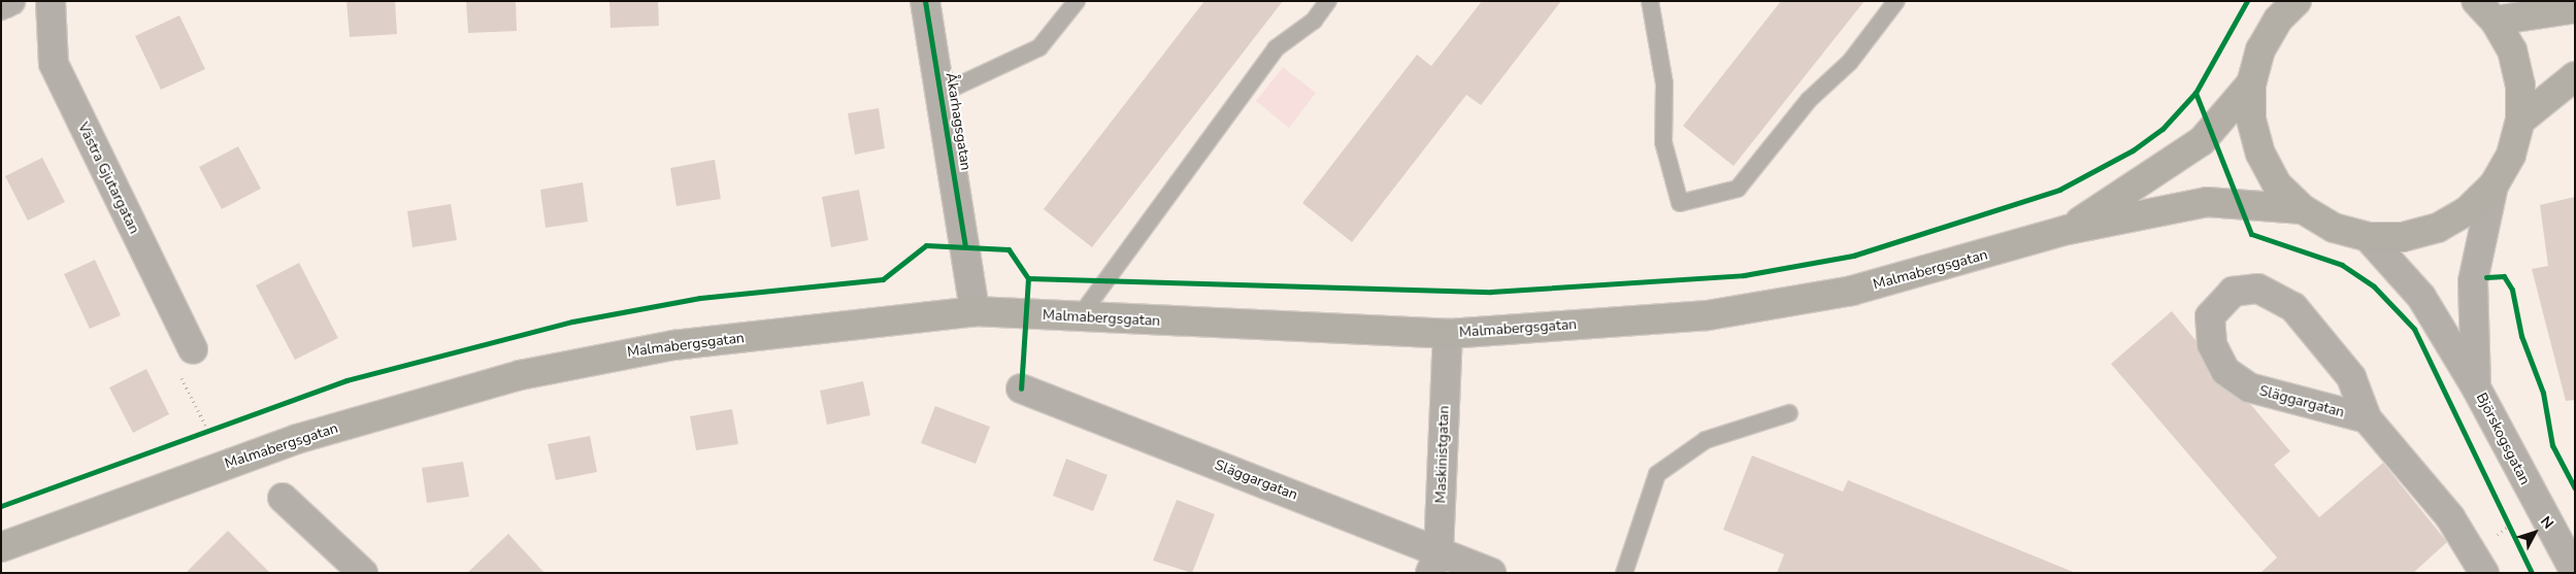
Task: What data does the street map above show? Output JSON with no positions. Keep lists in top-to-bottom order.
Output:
{
  "streets": {
    "main road": ["Malmabergsgatan"],
    "street": [
      "Åkarhagsgatan",
      "Västra Gjutargatan",
      "Släggargatan",
      "Björskogsgatan",
      "Maskinistgatan"
    ]
  },
  "crossings": [
    ["Åkarhagsgatan", "Malmabergsgatan"],
    ["Malmabergsgatan", "Maskinistgatan"],
    ["Släggargatan", "Maskinistgatan"]
  ],
  "north": "top right"
}
